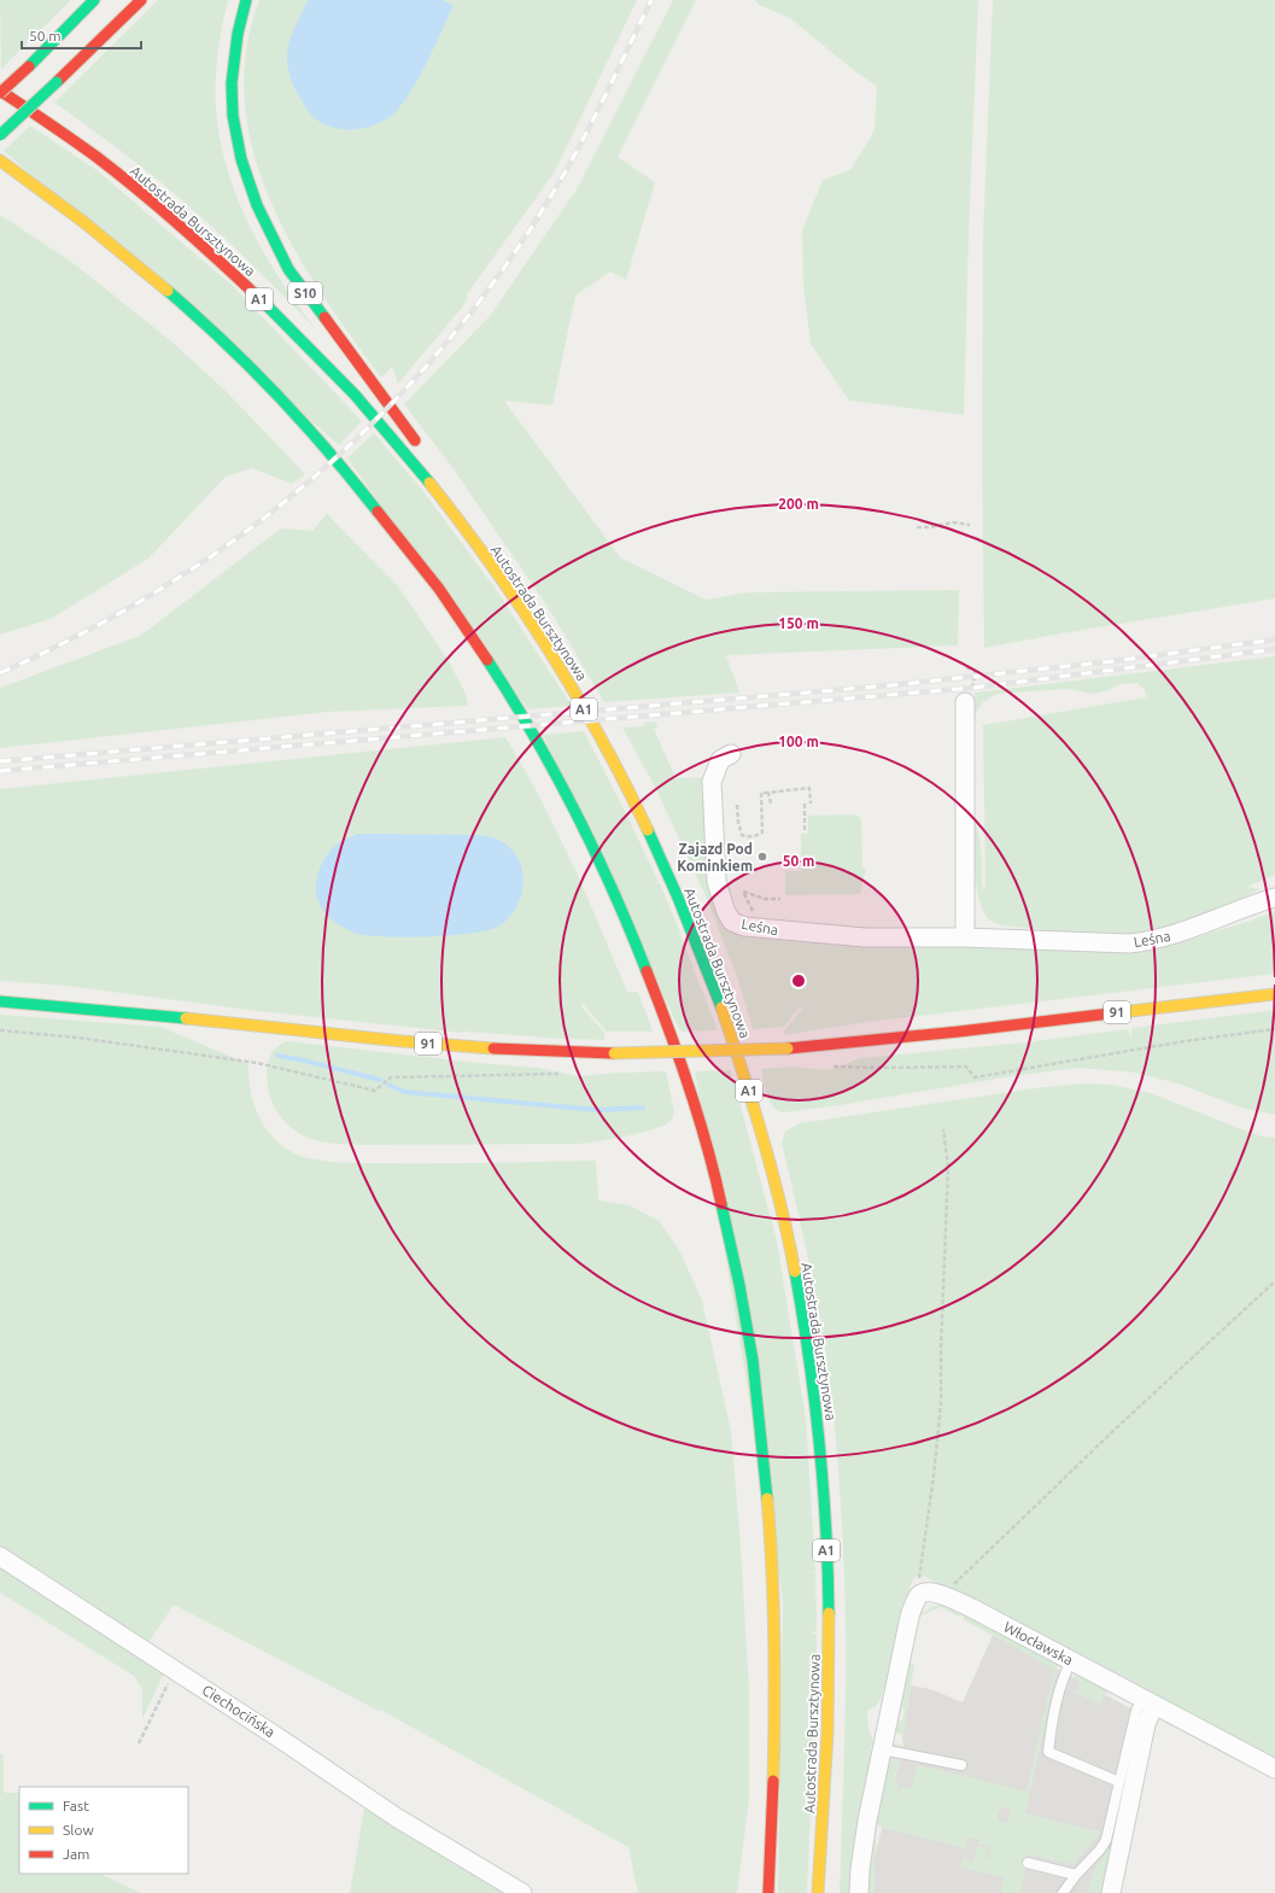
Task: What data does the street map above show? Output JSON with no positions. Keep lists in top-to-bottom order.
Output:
{
  "streets": {
    "main road": [
      "Autostrada Bursztynowa",
      "S10",
      "A1",
      "91"
    ],
    "street": ["Leśna", "Włocławska", "Ciechocińska"]
  },
  "places": ["Zajazd Pod Kominkiem"],
  "legend": ["Fast", "Slow", "Jam"],
  "scale_bar": "50 m",
  "rings": [
    "200 m",
    "150 m",
    "100 m",
    "50 m"
  ]
}
